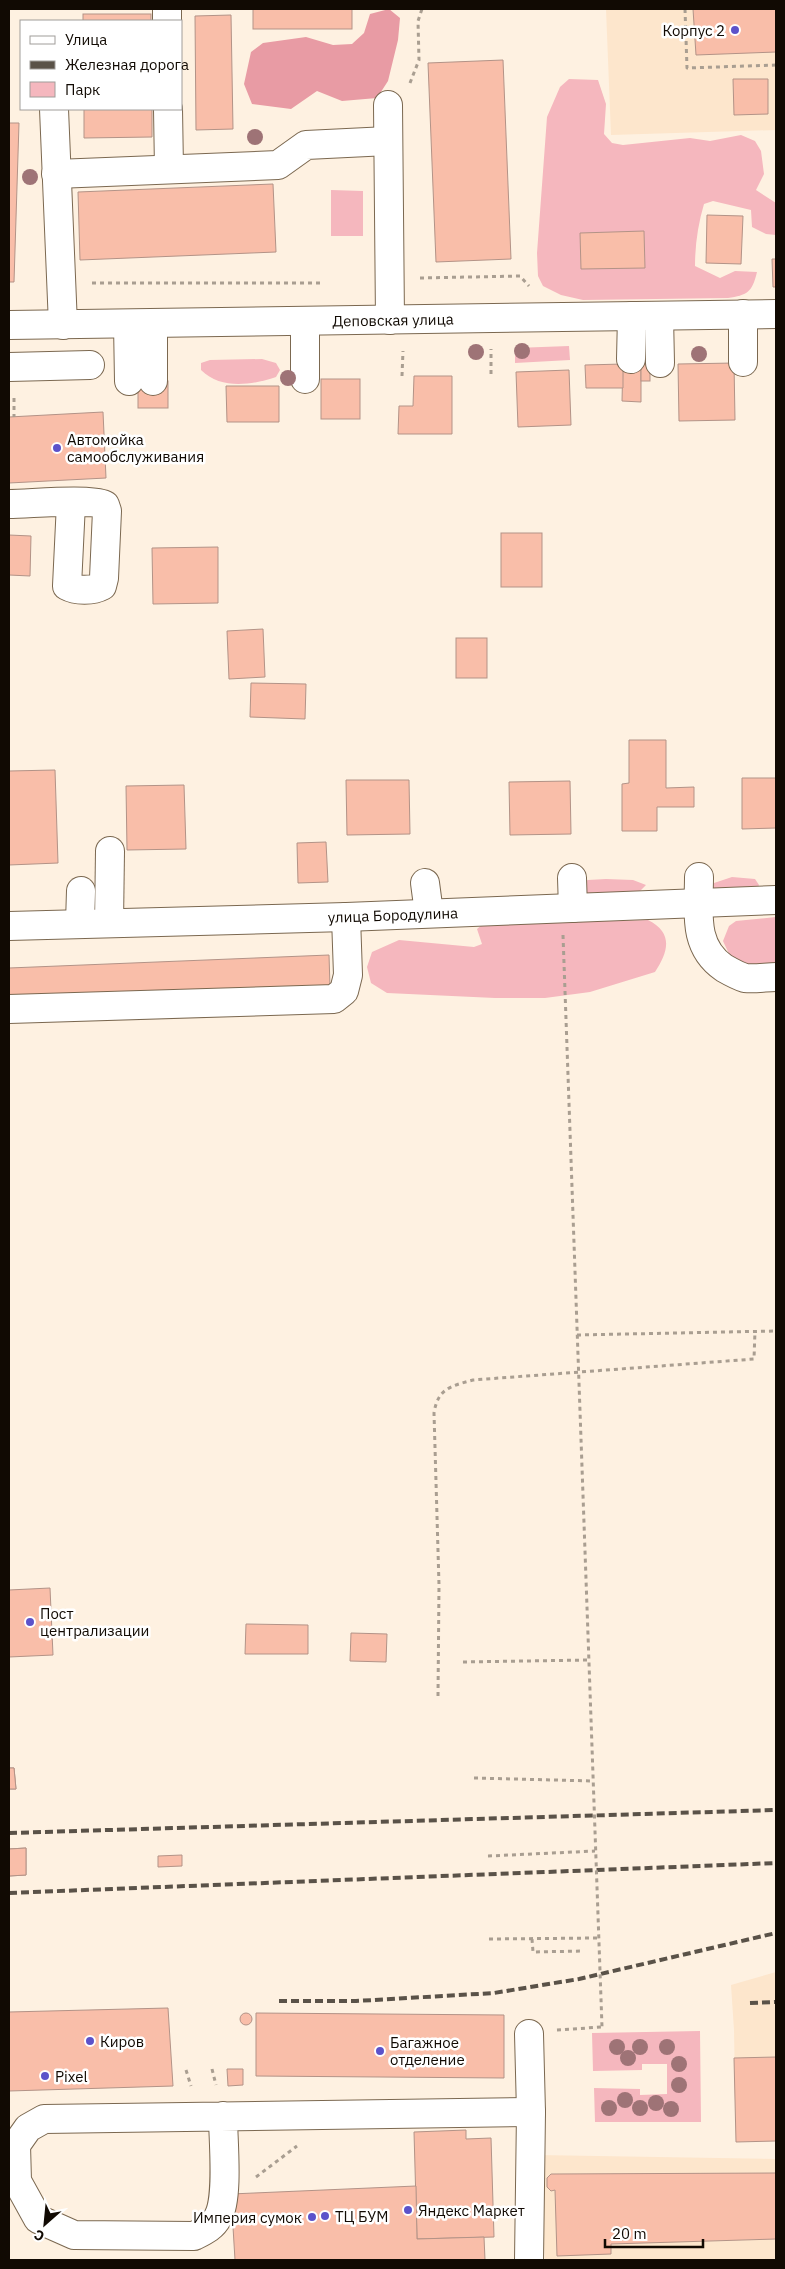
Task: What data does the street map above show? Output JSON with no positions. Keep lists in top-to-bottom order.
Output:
{
  "streets": {
    "street": ["Деповская улица", "улица Бородулина"]
  },
  "places": [
    "Корпус 2",
    "Автомойка самообслуживания",
    "Пост централизации",
    "Киров",
    "Багажное отделение",
    "Pixel",
    "Яндекс Маркет",
    "ТЦ БУМ",
    "Империя сумок"
  ],
  "legend": ["Улица", "Железная дорога", "Парк"],
  "scale_bar": "20 m",
  "north": "bottom left"
}
